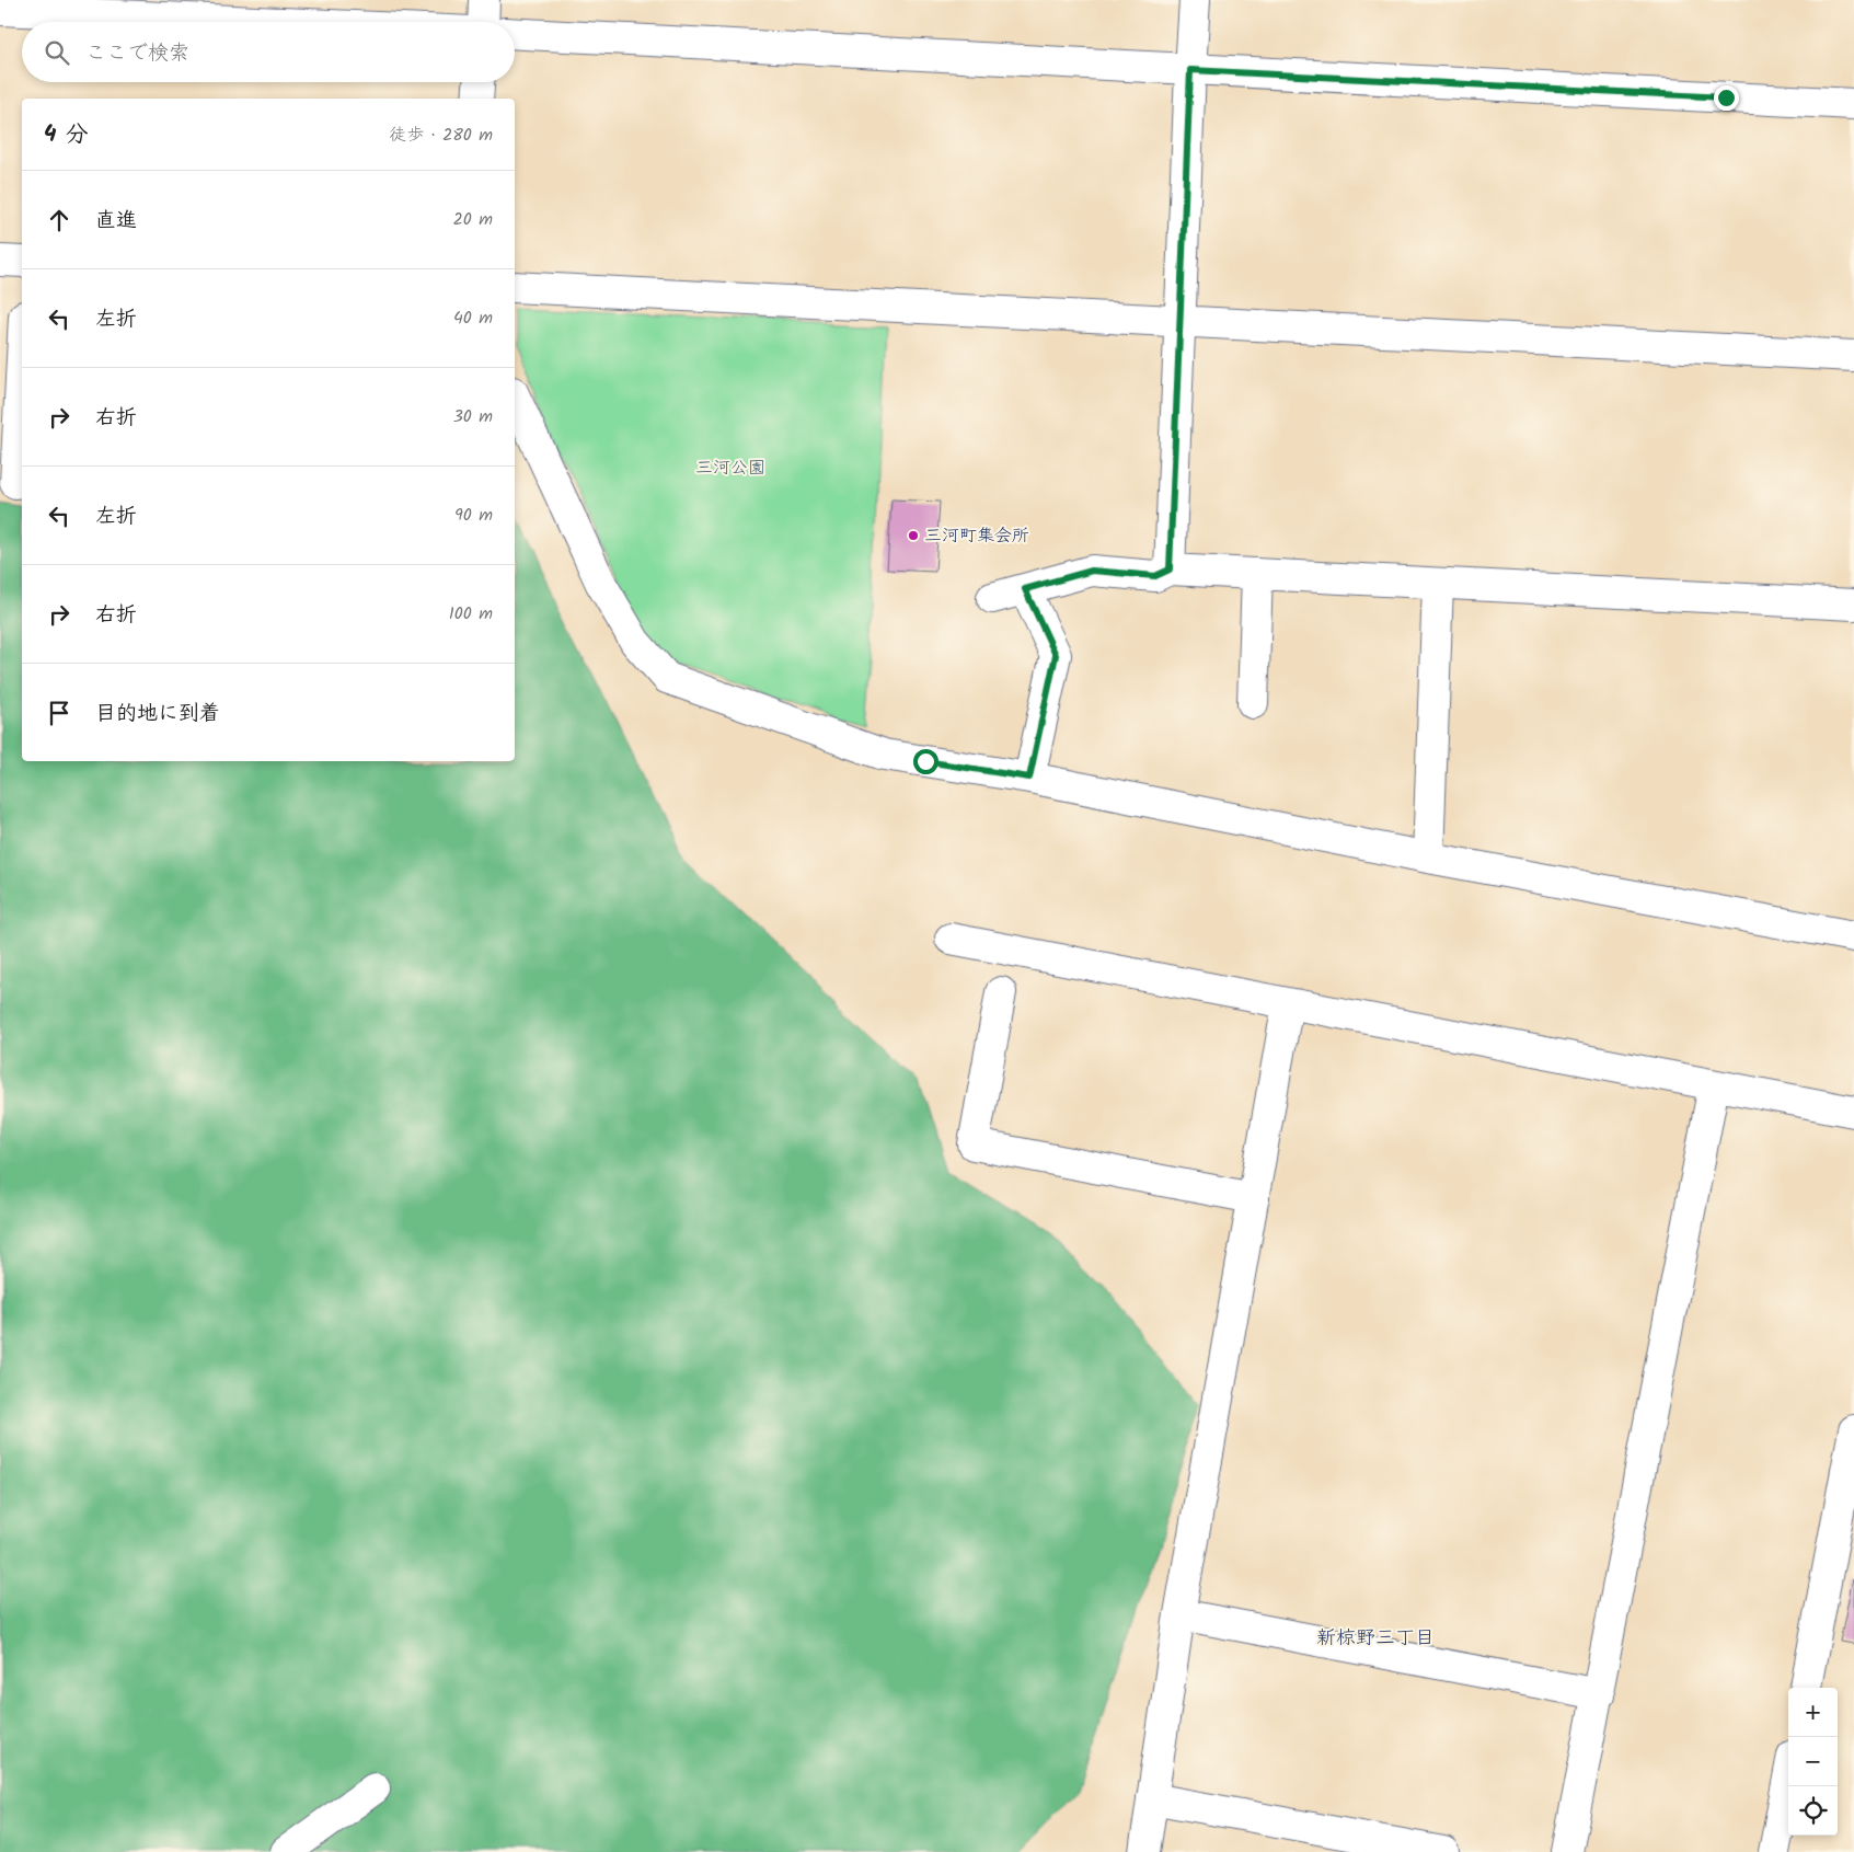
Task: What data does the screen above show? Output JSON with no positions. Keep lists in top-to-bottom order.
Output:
{
  "districts": ["新椋野三丁目"],
  "parks": ["三河公園"],
  "places": ["三河町集会所"],
  "page": {
    "search": "ここで検索",
    "heading": ["4 分", "徒歩 · 280 m"],
    "list": [
      ["直進", "20 m"],
      ["左折", "40 m"],
      ["右折", "30 m"],
      ["左折", "90 m"],
      ["右折", "100 m"],
      "目的地に到着"
    ],
    "map_buttons": ["+", "−"]
  }
}
